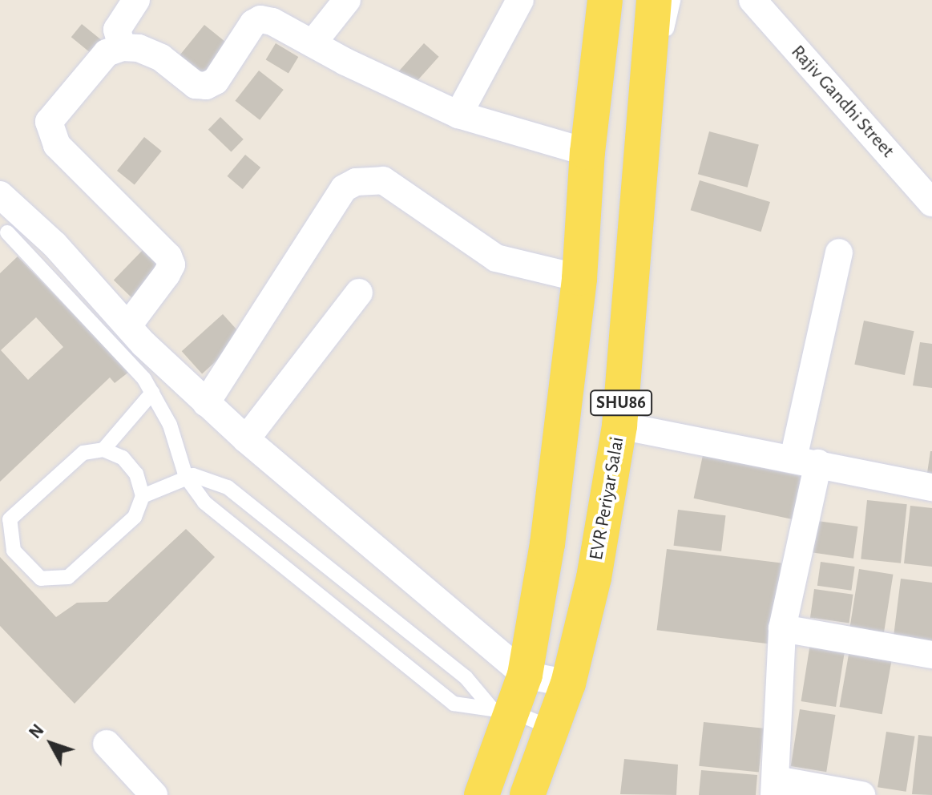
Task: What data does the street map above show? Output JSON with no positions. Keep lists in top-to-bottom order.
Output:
{
  "streets": {
    "main road": ["SHU86", "EVR Periyar Salai"],
    "street": ["Rajiv Gandhi Street"]
  },
  "north": "top left"
}
